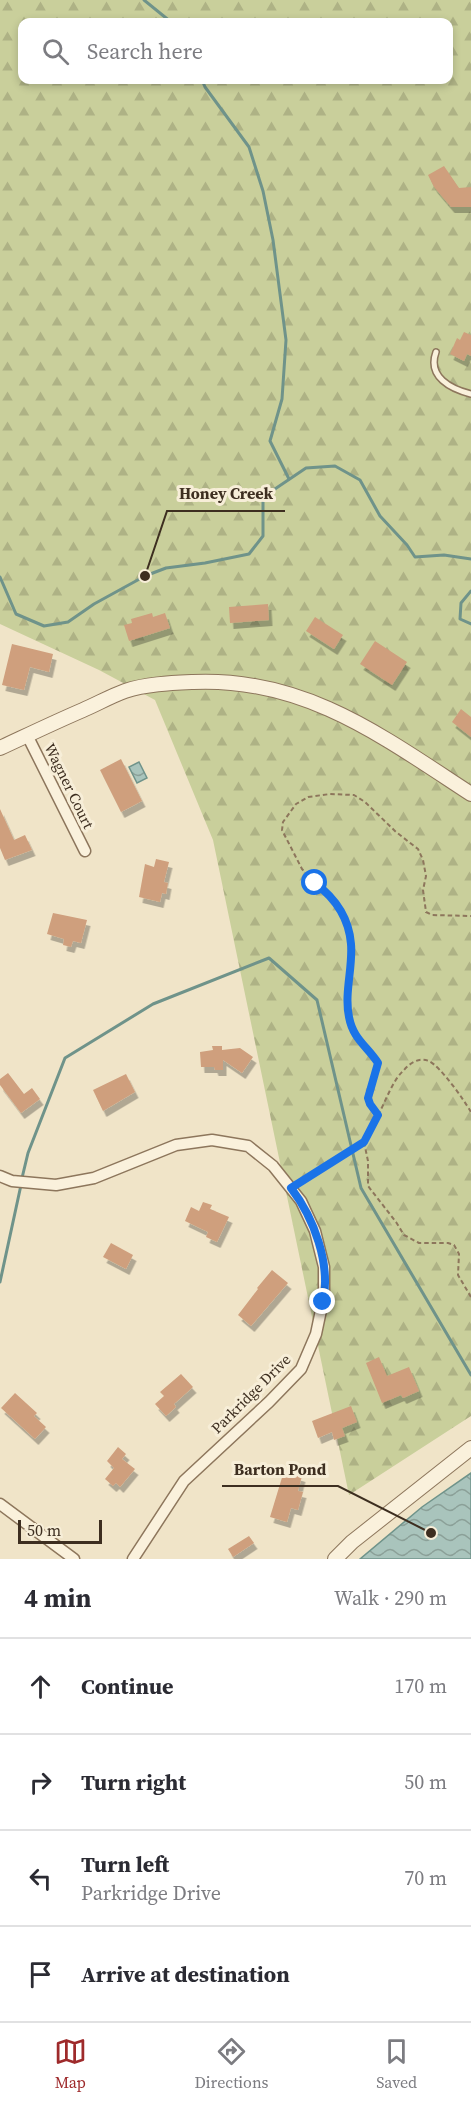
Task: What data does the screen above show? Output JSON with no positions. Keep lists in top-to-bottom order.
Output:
{
  "streets": {
    "street": ["Wagner Court", "Parkridge Drive"]
  },
  "places": ["Honey Creek", "Barton Pond"],
  "scale_bar": "50 m",
  "page": {
    "search": "Search here",
    "scale": "50 m",
    "heading": ["4 min", "Walk · 290 m"],
    "list": [
      ["Continue", "170 m"],
      ["Turn right", "50 m"],
      ["Turn left", "Parkridge Drive", "70 m"],
      "Arrive at destination"
    ],
    "nav": ["Map", "Directions", "Saved"]
  }
}
